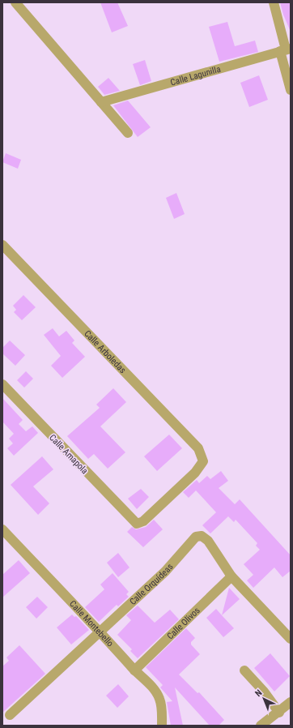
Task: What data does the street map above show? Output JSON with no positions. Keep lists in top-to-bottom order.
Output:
{
  "streets": {
    "street": [
      "Calle Lagunilla",
      "Calle Arboledas",
      "Calle Amapola",
      "Calle Orquídeas",
      "Calle Montebello",
      "Calle Olivos"
    ]
  },
  "crossings": [
    ["Calle Arboledas", "Calle Amapola"],
    ["Calle Orquídeas", "Calle Montebello"],
    ["Calle Orquídeas", "Calle Olivos"],
    ["Calle Montebello", "Calle Olivos"]
  ],
  "north": "top left"
}
